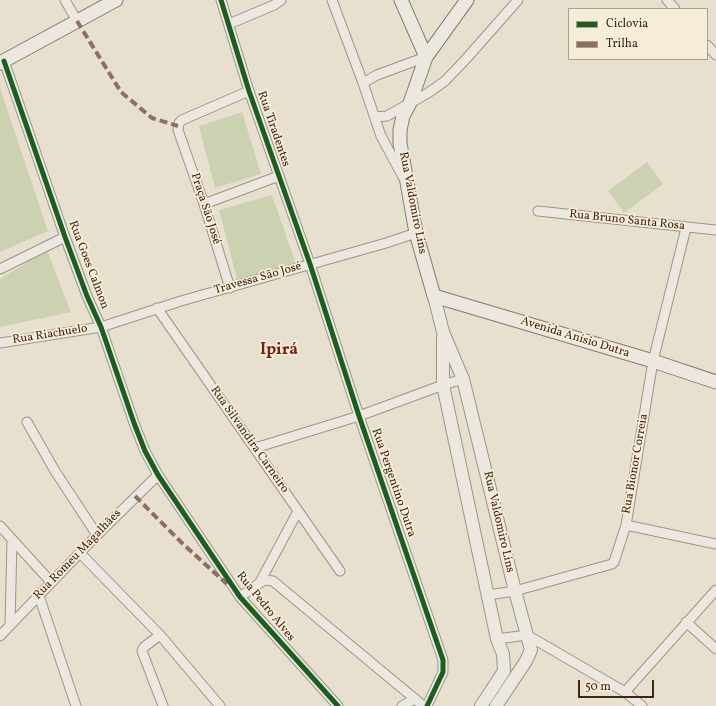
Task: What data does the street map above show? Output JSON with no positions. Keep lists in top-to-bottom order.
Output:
{
  "streets": {
    "main road": ["Rua Valdomiro Lins", "Avenida Anísio Dutra"],
    "street": [
      "Rua Tiradentes",
      "Praça São José",
      "Rua Bruno Santa Rosa",
      "Rua Goes Calmon",
      "Travessa São José",
      "Rua Riachuelo",
      "Rua Silvandira Carneiro",
      "Rua Bionor Correia",
      "Rua Pergentino Dutra",
      "Rua Romeu Magalhães",
      "Rua Pedro Alves"
    ]
  },
  "crossings": [
    ["Rua Tiradentes", "Praça São José"],
    ["Rua Tiradentes", "Travessa São José"],
    ["Rua Tiradentes", "Rua Pergentino Dutra"],
    ["Rua Valdomiro Lins", "Travessa São José"],
    ["Rua Valdomiro Lins", "Avenida Anísio Dutra"],
    ["Rua Valdomiro Lins", "Rua Bionor Correia"],
    ["Praça São José", "Travessa São José"],
    ["Rua Bruno Santa Rosa", "Rua Bionor Correia"],
    ["Rua Goes Calmon", "Travessa São José"],
    ["Rua Goes Calmon", "Rua Riachuelo"],
    ["Rua Goes Calmon", "Rua Romeu Magalhães"],
    ["Rua Goes Calmon", "Rua Pedro Alves"],
    ["Travessa São José", "Rua Riachuelo"],
    ["Travessa São José", "Rua Silvandira Carneiro"],
    ["Travessa São José", "Rua Pergentino Dutra"],
    ["Avenida Anísio Dutra", "Rua Bionor Correia"],
    ["Rua Romeu Magalhães", "Rua Pedro Alves"]
  ],
  "districts": ["Ipirá"],
  "legend": ["Ciclovia", "Trilha"],
  "scale_bar": "50 m"
}
